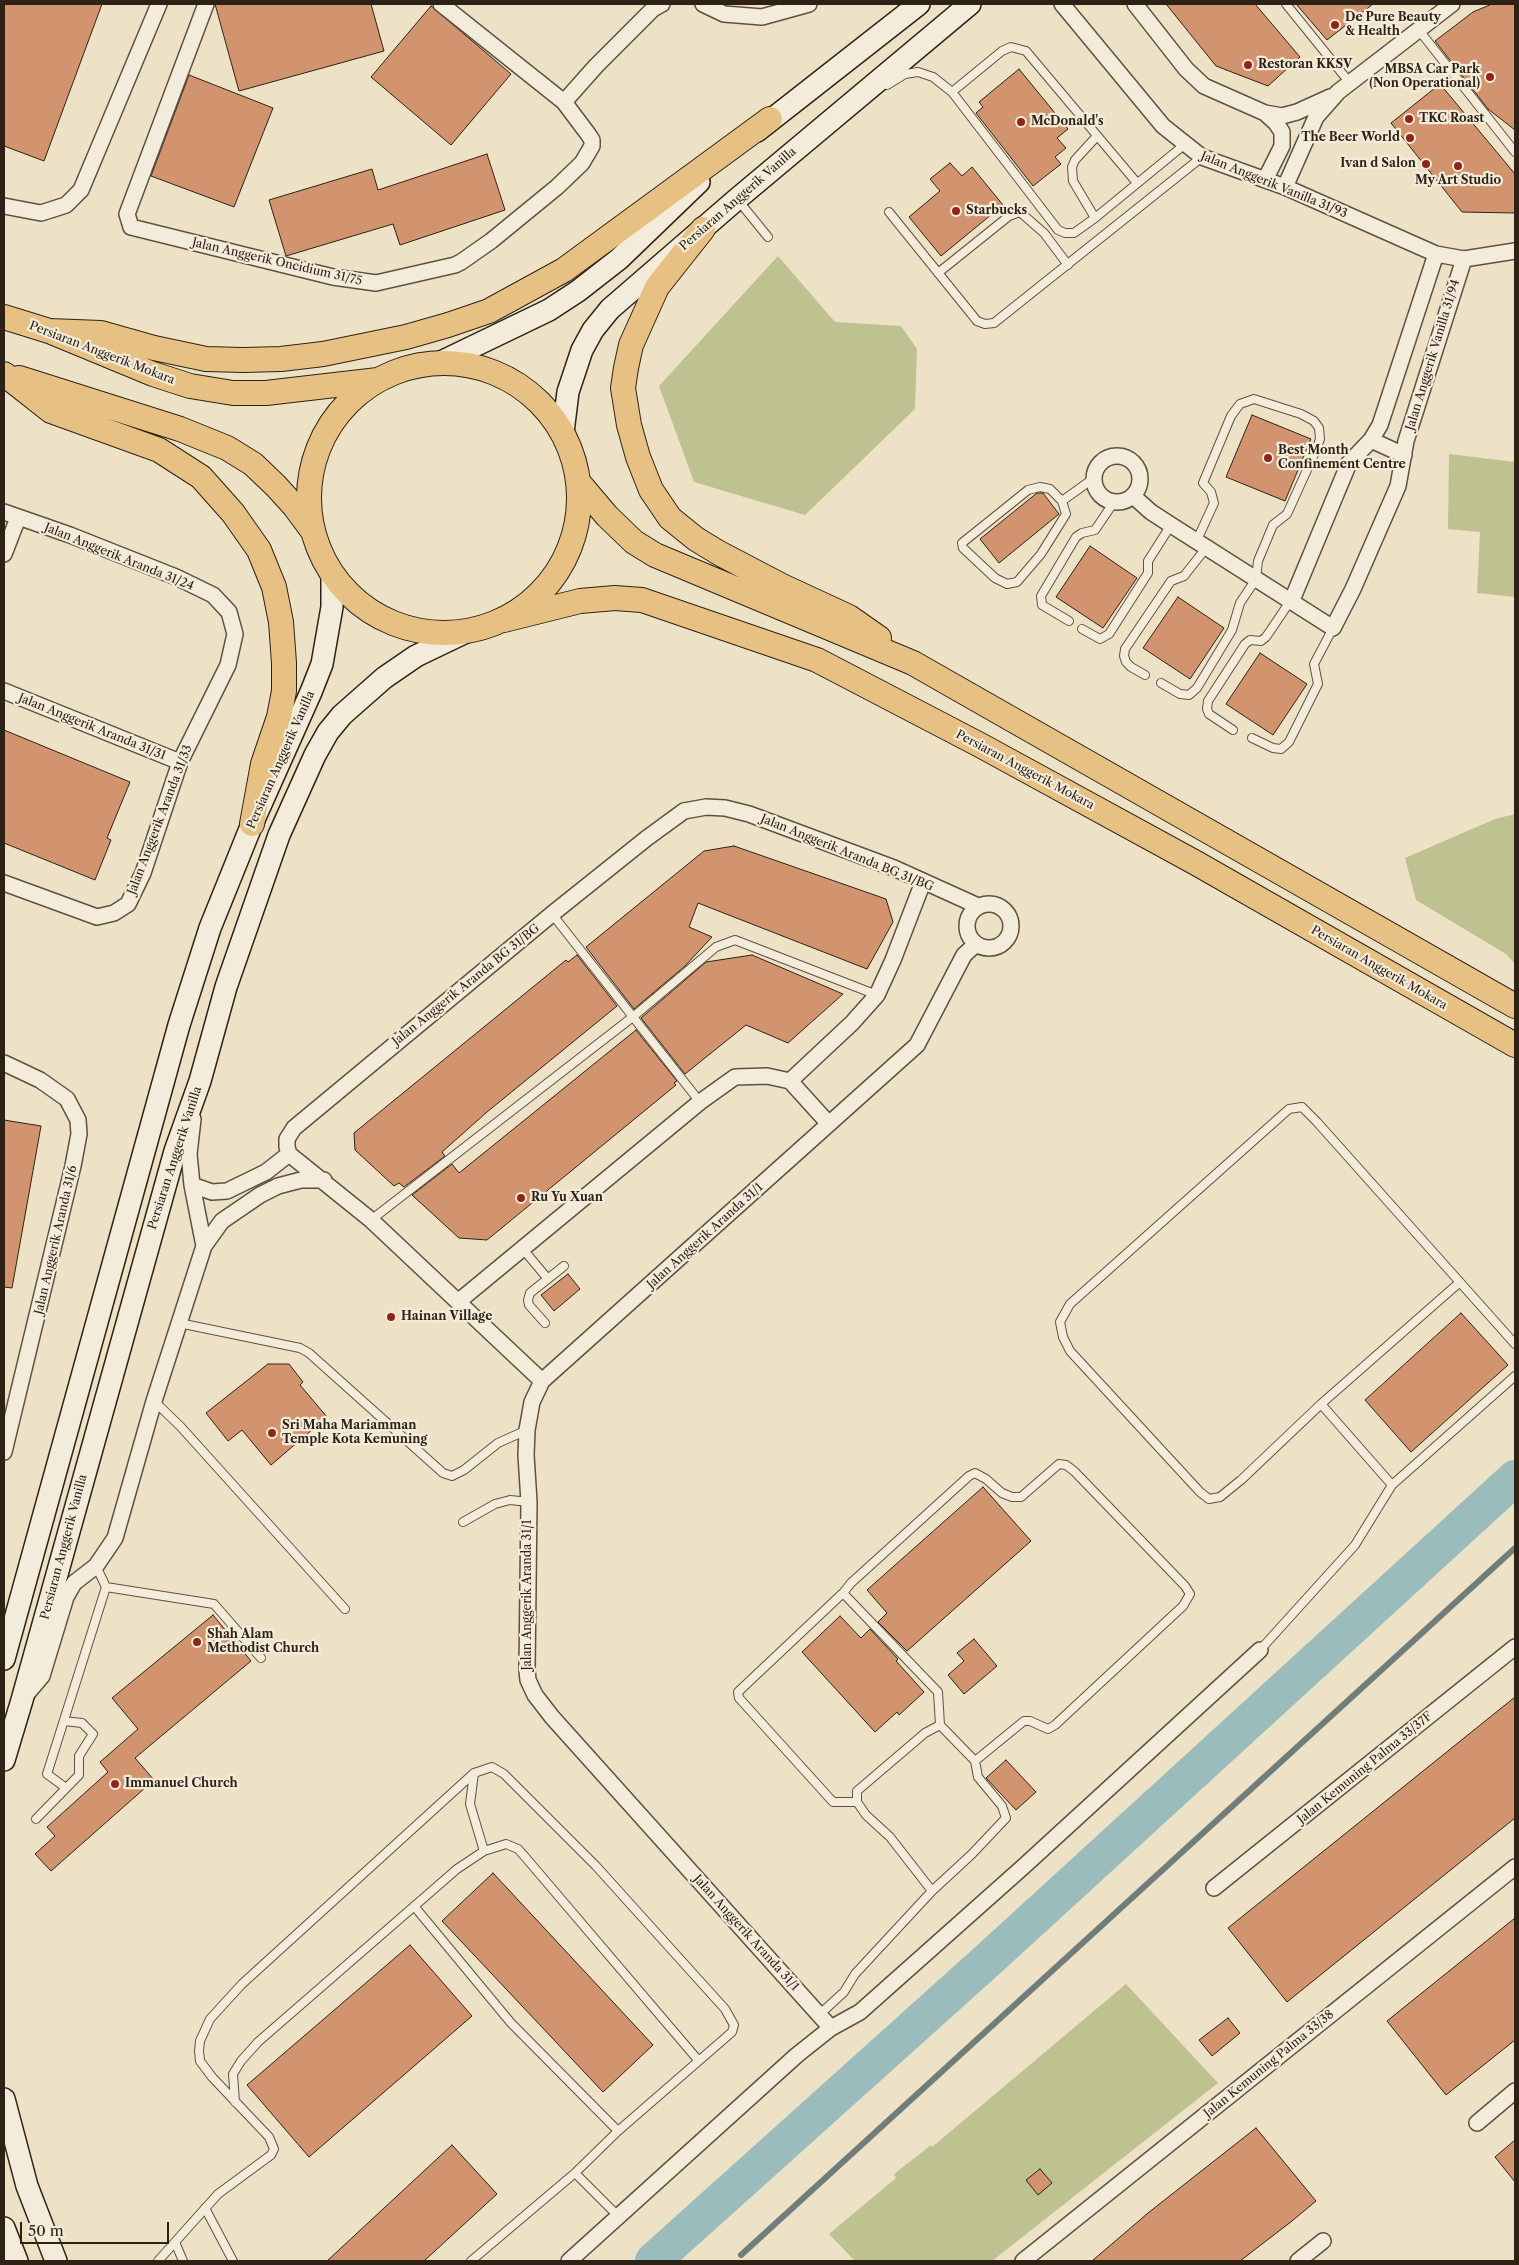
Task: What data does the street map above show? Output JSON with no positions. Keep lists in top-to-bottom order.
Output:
{
  "streets": {
    "main road": ["Persiaran Anggerik Vanilla", "Persiaran Anggerik Mokara"],
    "street": [
      "Jalan Anggerik Vanilla 31/93",
      "Jalan Anggerik Oncidium 31/75",
      "Jalan Anggerik Vanilla 31/94",
      "Jalan Anggerik Aranda 31/24",
      "Jalan Anggerik Aranda 31/31",
      "Jalan Anggerik Aranda 31/33",
      "Jalan Anggerik Aranda BG 31/BG",
      "Jalan Anggerik Aranda 31/1",
      "Jalan Anggerik Aranda 31/6",
      "Jalan Kemuning Palma 33/37F",
      "Jalan Kemuning Palma 33/38"
    ]
  },
  "crossings": [
    ["Jalan Anggerik Vanilla 31/93", "Jalan Anggerik Vanilla 31/94"],
    ["Jalan Anggerik Aranda 31/24", "Jalan Anggerik Aranda 31/33"],
    ["Jalan Anggerik Aranda 31/31", "Jalan Anggerik Aranda 31/33"],
    ["Jalan Anggerik Aranda BG 31/BG", "Jalan Anggerik Aranda 31/1"]
  ],
  "places": [
    "De Pure Beauty & Health",
    "Restoran KKSV",
    "MBSA Car Park (Non Operational)",
    "TKC Roast",
    "McDonald's",
    "The Beer World",
    "Ivan d Salon",
    "My Art Studio",
    "Starbucks",
    "Best Month Confinement Centre",
    "Ru Yu Xuan",
    "Hainan Village",
    "Sri Maha Mariamman Temple Kota Kemuning",
    "Shah Alam Methodist Church",
    "Immanuel Church"
  ],
  "scale_bar": "50 m"
}
